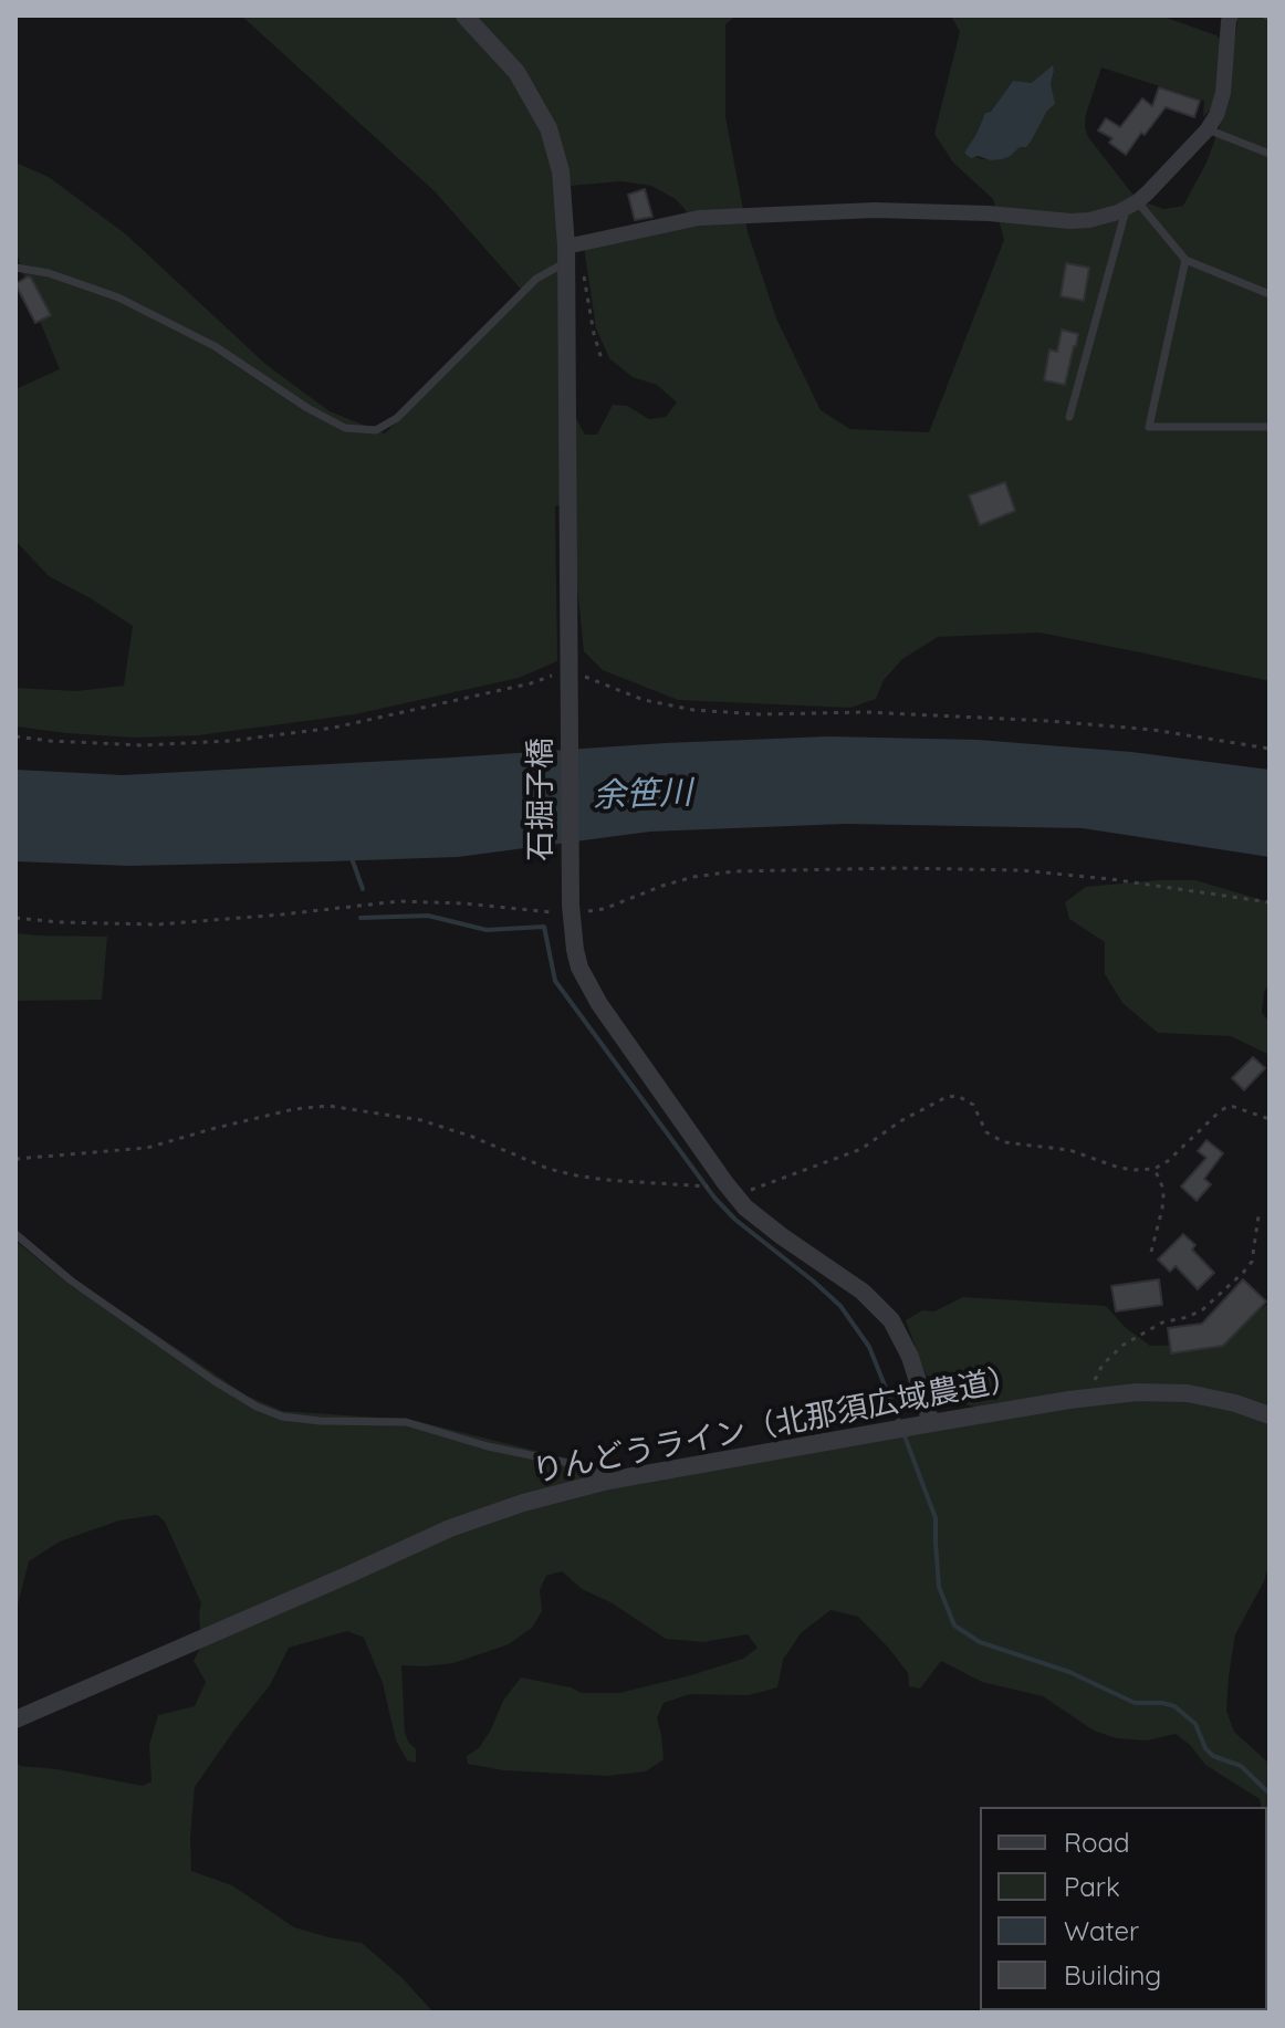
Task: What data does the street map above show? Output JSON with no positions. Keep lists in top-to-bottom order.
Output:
{
  "streets": {
    "street": ["石掘子橋", "りんどうライン（北那須広域農道）"]
  },
  "crossings": [
    ["石掘子橋", "りんどうライン（北那須広域農道）"]
  ],
  "water": ["余笹川"],
  "legend": [
    "Road",
    "Park",
    "Water",
    "Building"
  ]
}
